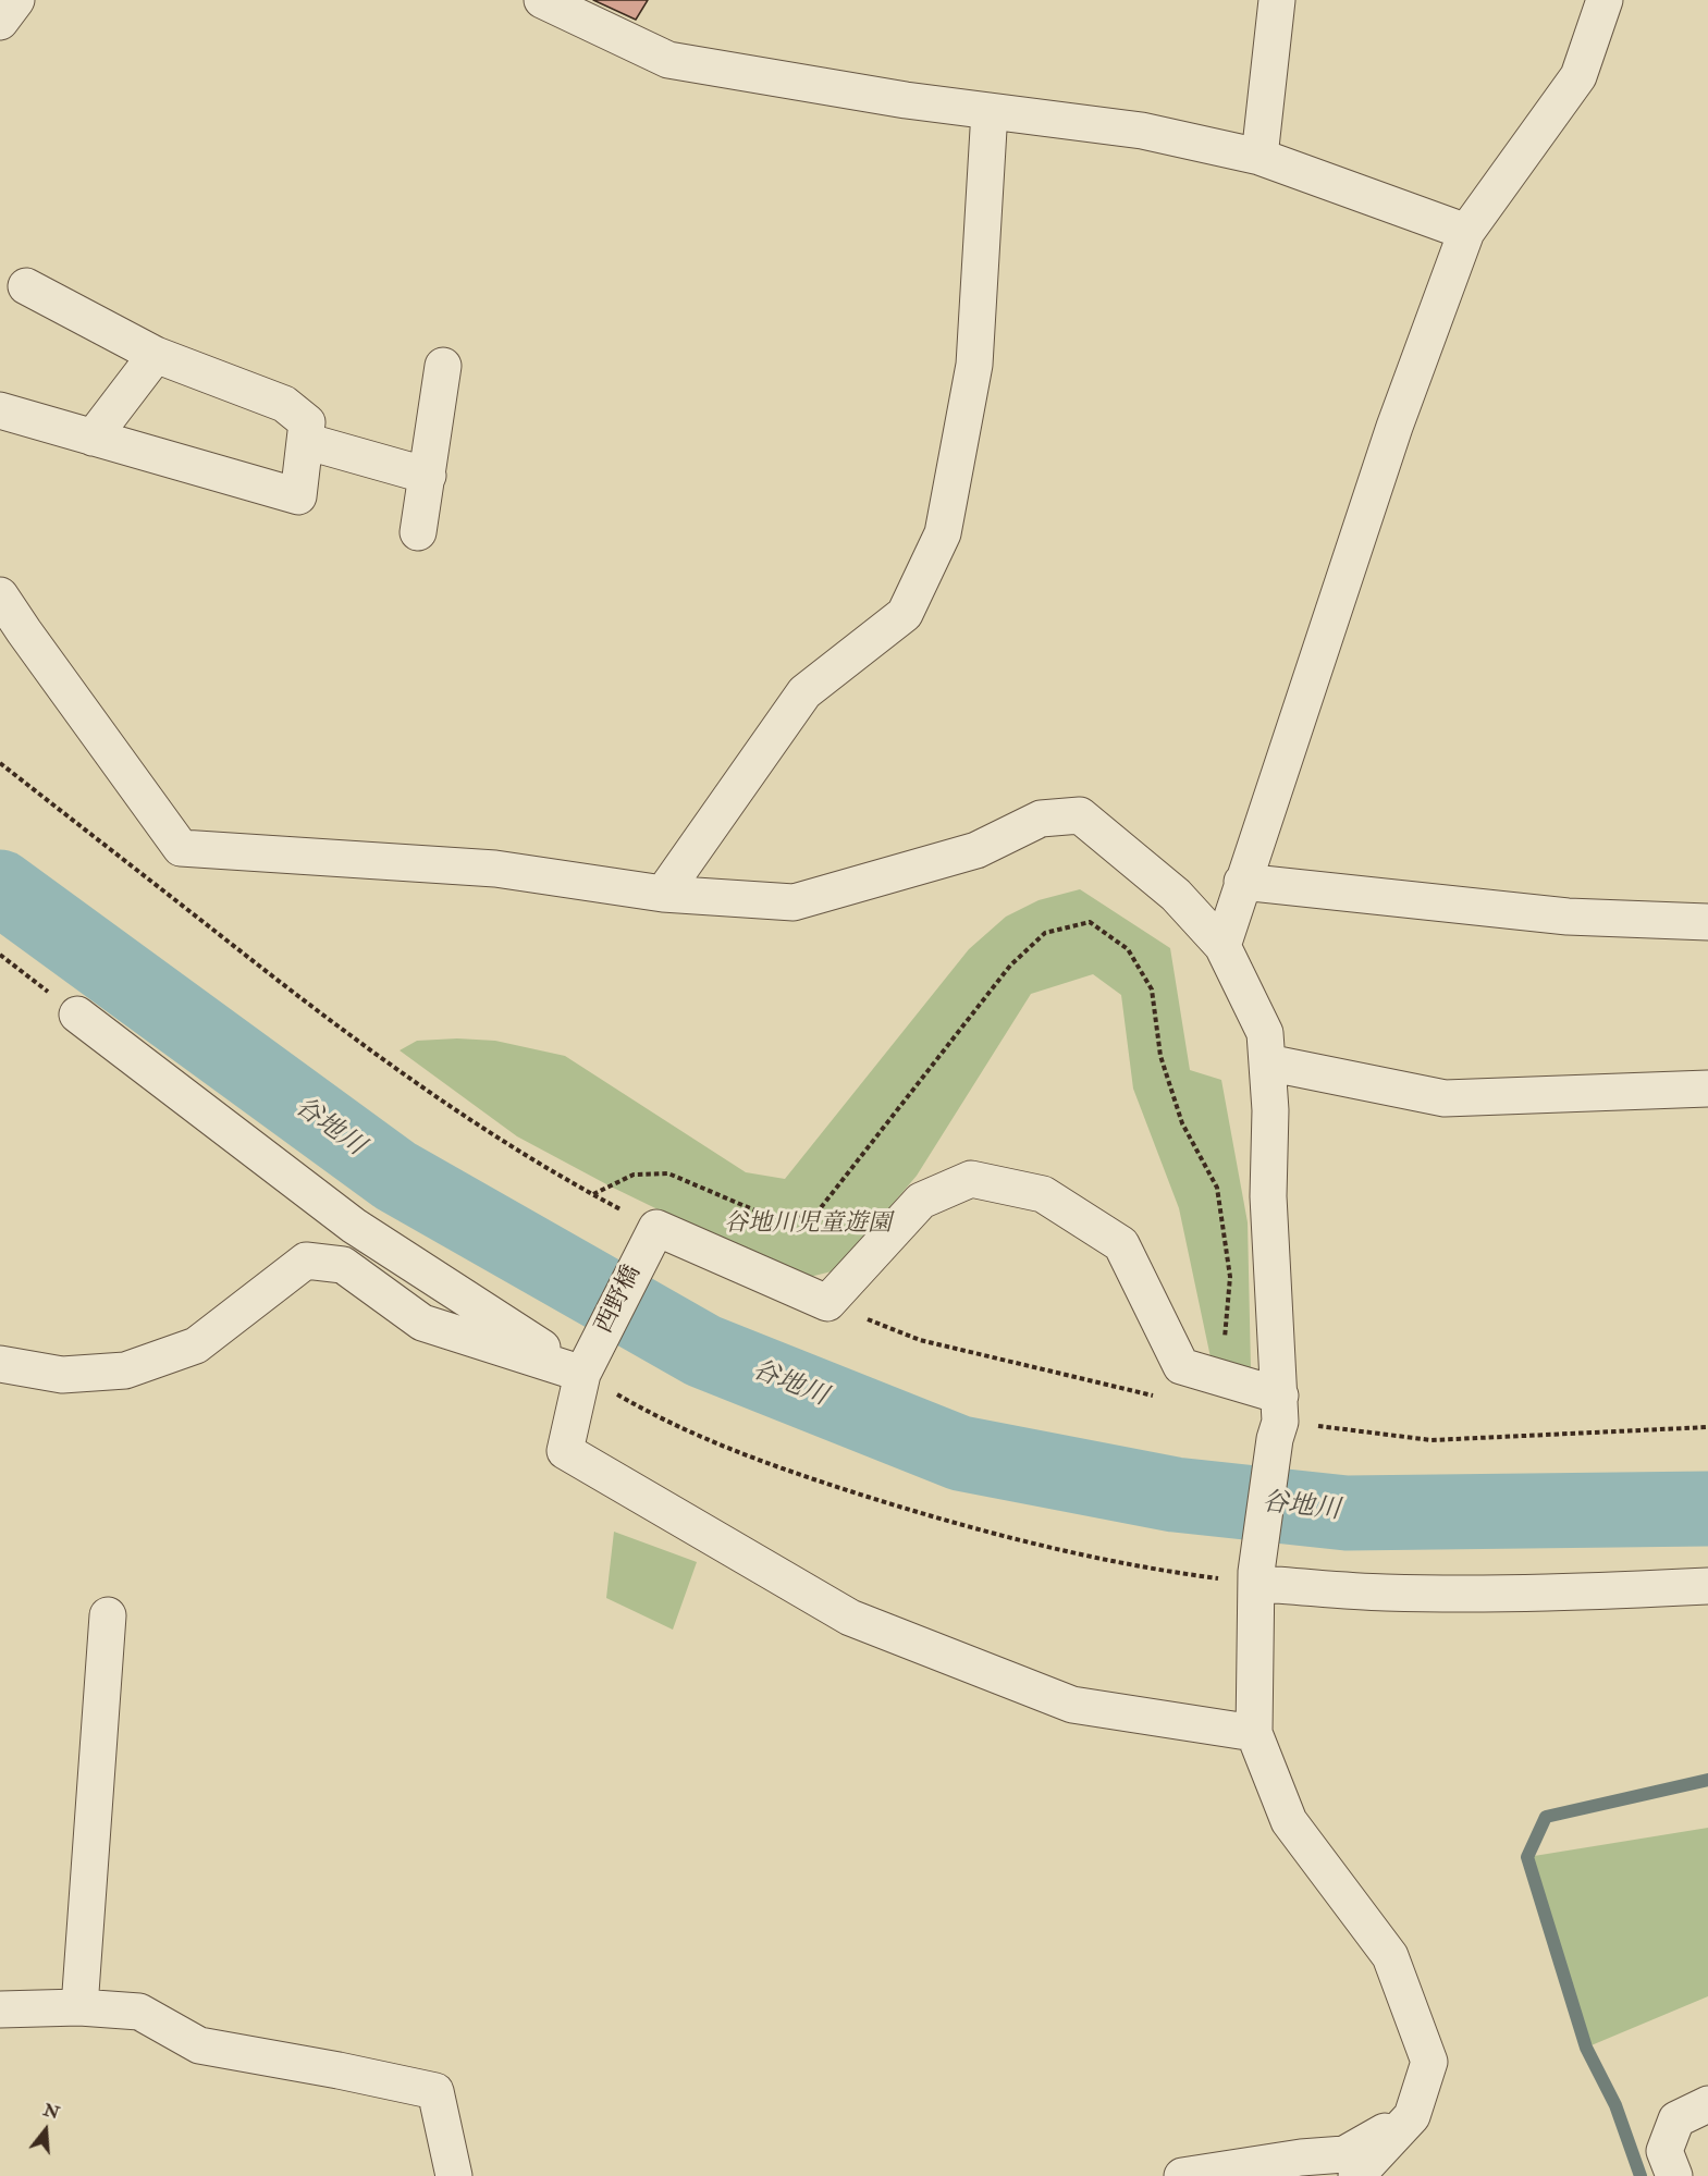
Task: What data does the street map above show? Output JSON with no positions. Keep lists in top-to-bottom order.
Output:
{
  "streets": {
    "street": ["西野橋"]
  },
  "water": ["谷地川"],
  "parks": ["谷地川児童遊園"],
  "north": "top"
}
